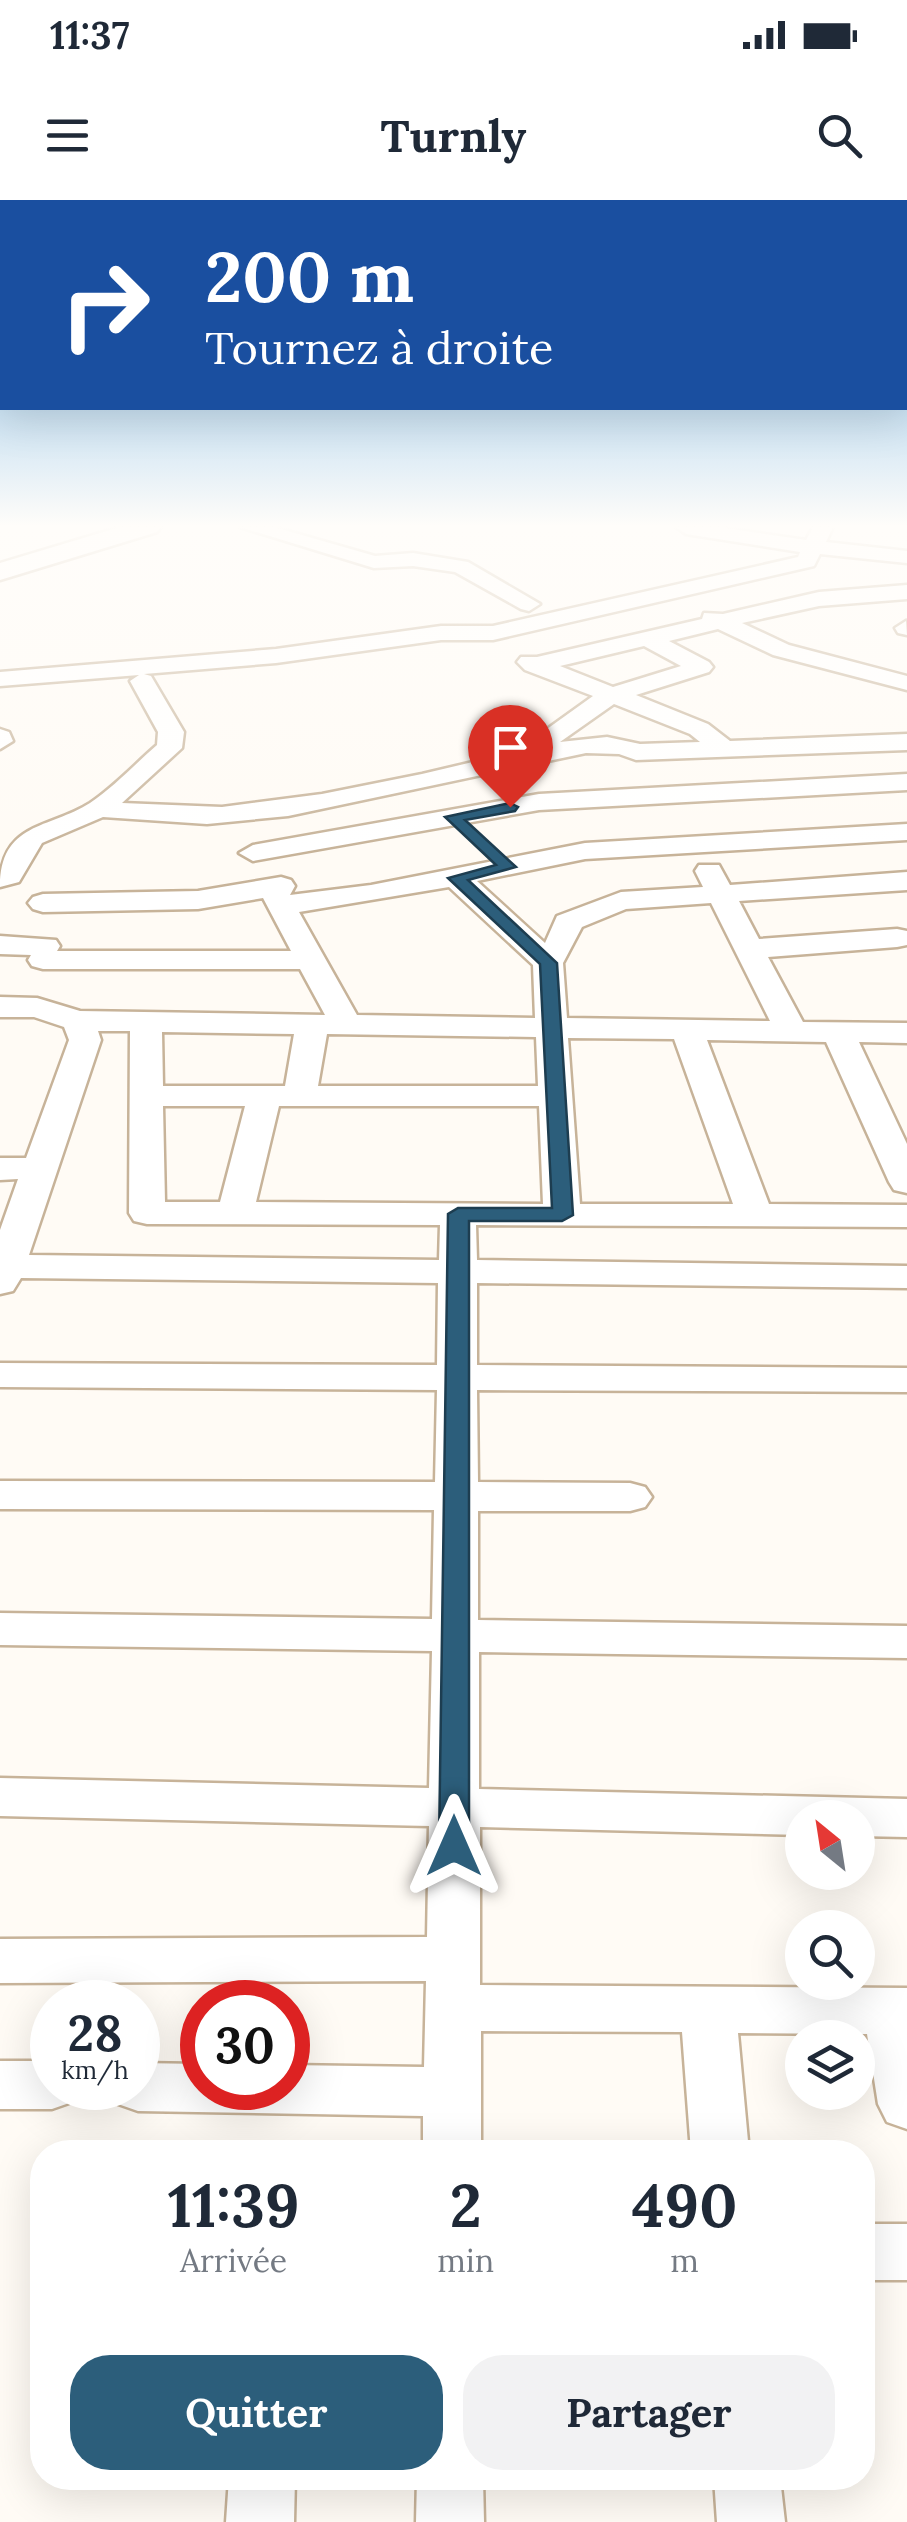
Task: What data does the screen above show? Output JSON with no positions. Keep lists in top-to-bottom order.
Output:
{
  "north": "top left",
  "page": {
    "status": "11:37",
    "header": "Turnly",
    "turn": ["200 m", "Tournez à droite"],
    "speed": "28 km/h",
    "limit": "30",
    "eta": [
      "11:39",
      "Arrivée",
      "2",
      "min",
      "490",
      "m"
    ],
    "buttons": ["Quitter", "Partager"]
  }
}
